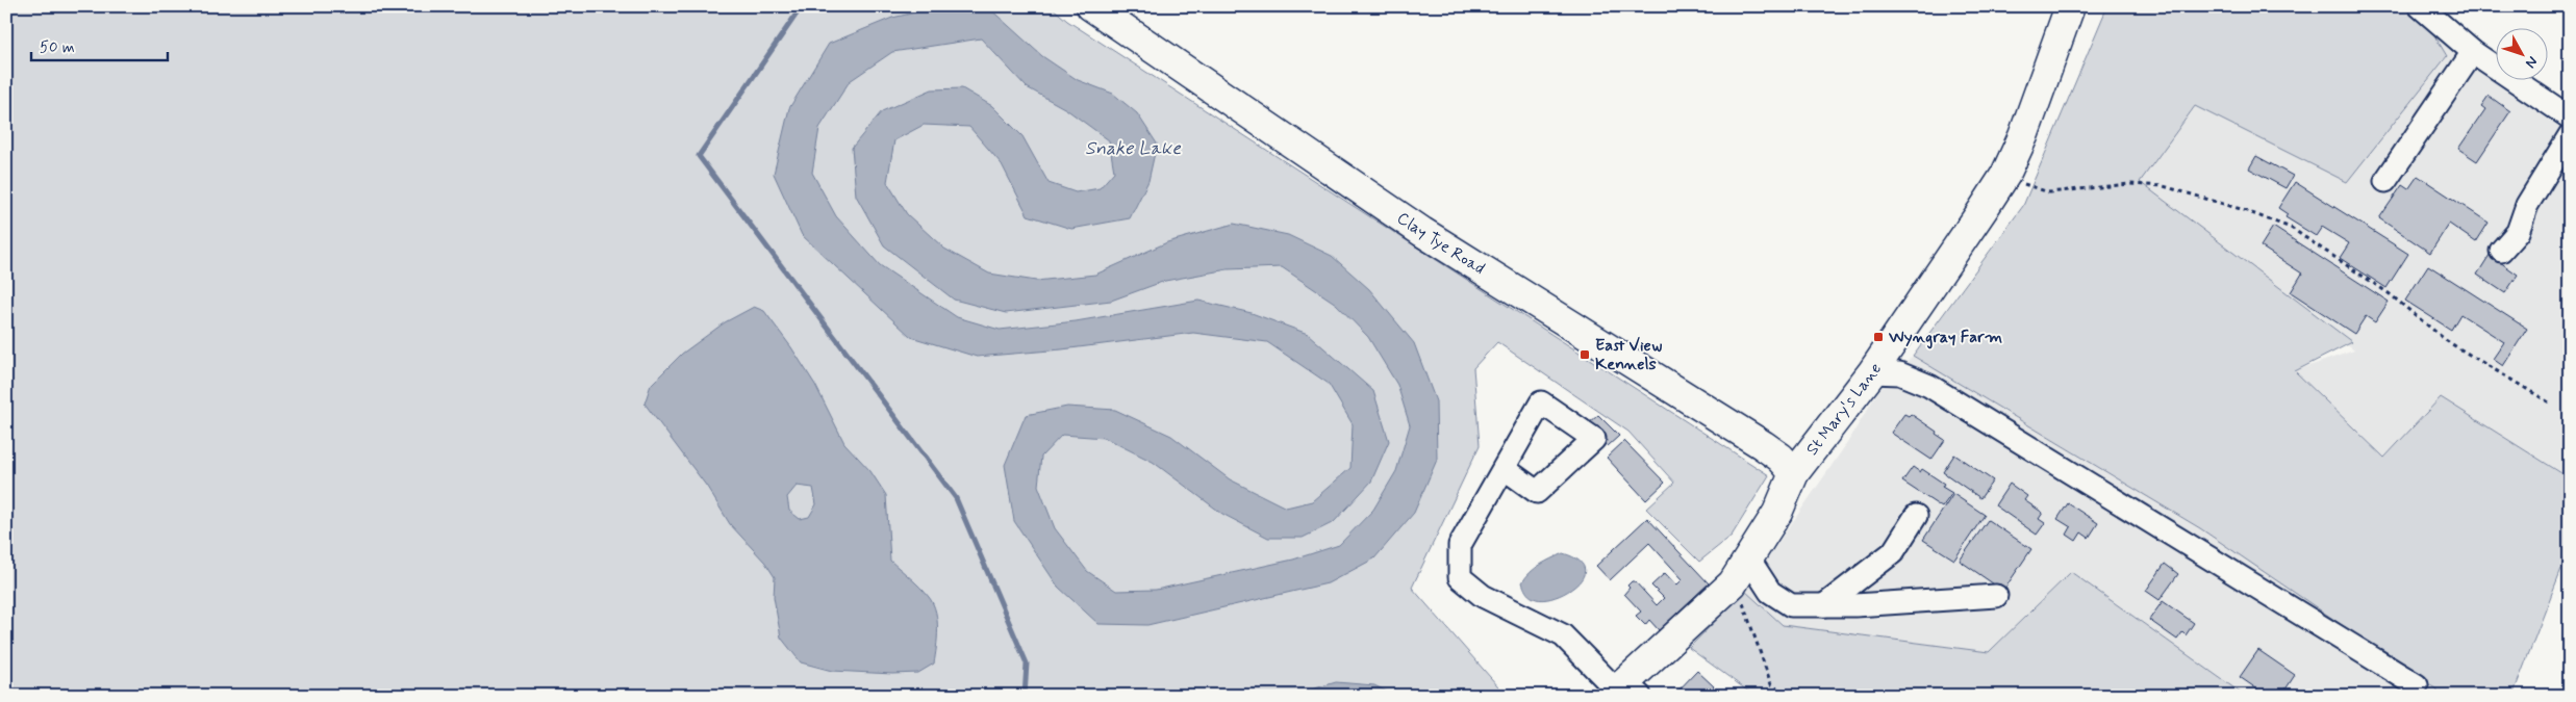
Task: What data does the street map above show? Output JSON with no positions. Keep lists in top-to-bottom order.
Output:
{
  "streets": {
    "main road": ["Clay Tye Road", "St Mary's Lane"]
  },
  "crossings": [
    ["Clay Tye Road", "St Mary's Lane"]
  ],
  "water": ["Snake Lake"],
  "places": {
    "transit": ["Wyngray Farm", "East View Kennels"]
  },
  "scale_bar": "50 m",
  "north": "bottom right"
}
